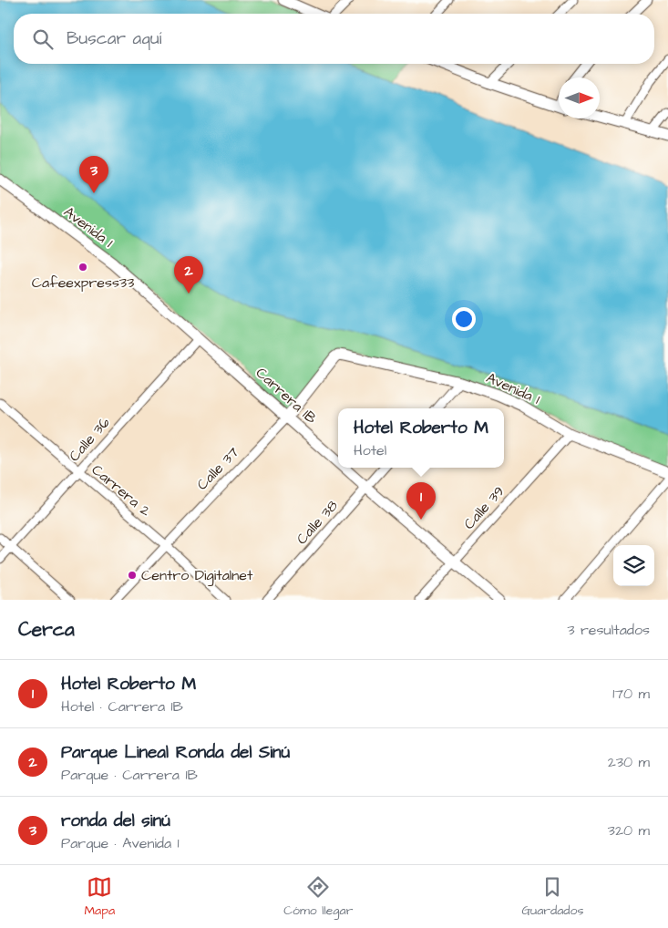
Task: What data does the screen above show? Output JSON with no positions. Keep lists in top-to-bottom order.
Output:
{
  "streets": {
    "street": [
      "Avenida 1",
      "Carrera 1B",
      "Calle 36",
      "Calle 37",
      "Carrera 2",
      "Calle 39",
      "Calle 38"
    ]
  },
  "crossings": [
    ["Avenida 1", "Carrera 1B"],
    ["Avenida 1", "Calle 37"],
    ["Avenida 1", "Calle 39"],
    ["Carrera 1B", "Calle 36"],
    ["Carrera 1B", "Calle 37"],
    ["Carrera 1B", "Calle 39"],
    ["Carrera 1B", "Calle 38"],
    ["Calle 36", "Carrera 2"],
    ["Calle 37", "Carrera 2"]
  ],
  "places": ["Cafeexpress33", "Centro Digitalnet"],
  "north": "right",
  "page": {
    "search": "Buscar aquí",
    "pins": ["3", "2", "1"],
    "popup": ["Hotel Roberto M", "Hotel"],
    "heading": ["Cerca", "3 resultados"],
    "list": [
      {
        "mark": "1",
        "name": "Hotel Roberto M",
        "note": "Hotel · Carrera 1B",
        "value": "170 m"
      },
      {
        "mark": "2",
        "name": "Parque Lineal Ronda del Sinú",
        "note": "Parque · Carrera 1B",
        "value": "230 m"
      },
      {
        "mark": "3",
        "name": "ronda del sinú",
        "note": "Parque · Avenida 1",
        "value": "320 m"
      }
    ],
    "nav": ["Mapa", "Cómo llegar", "Guardados"]
  }
}
